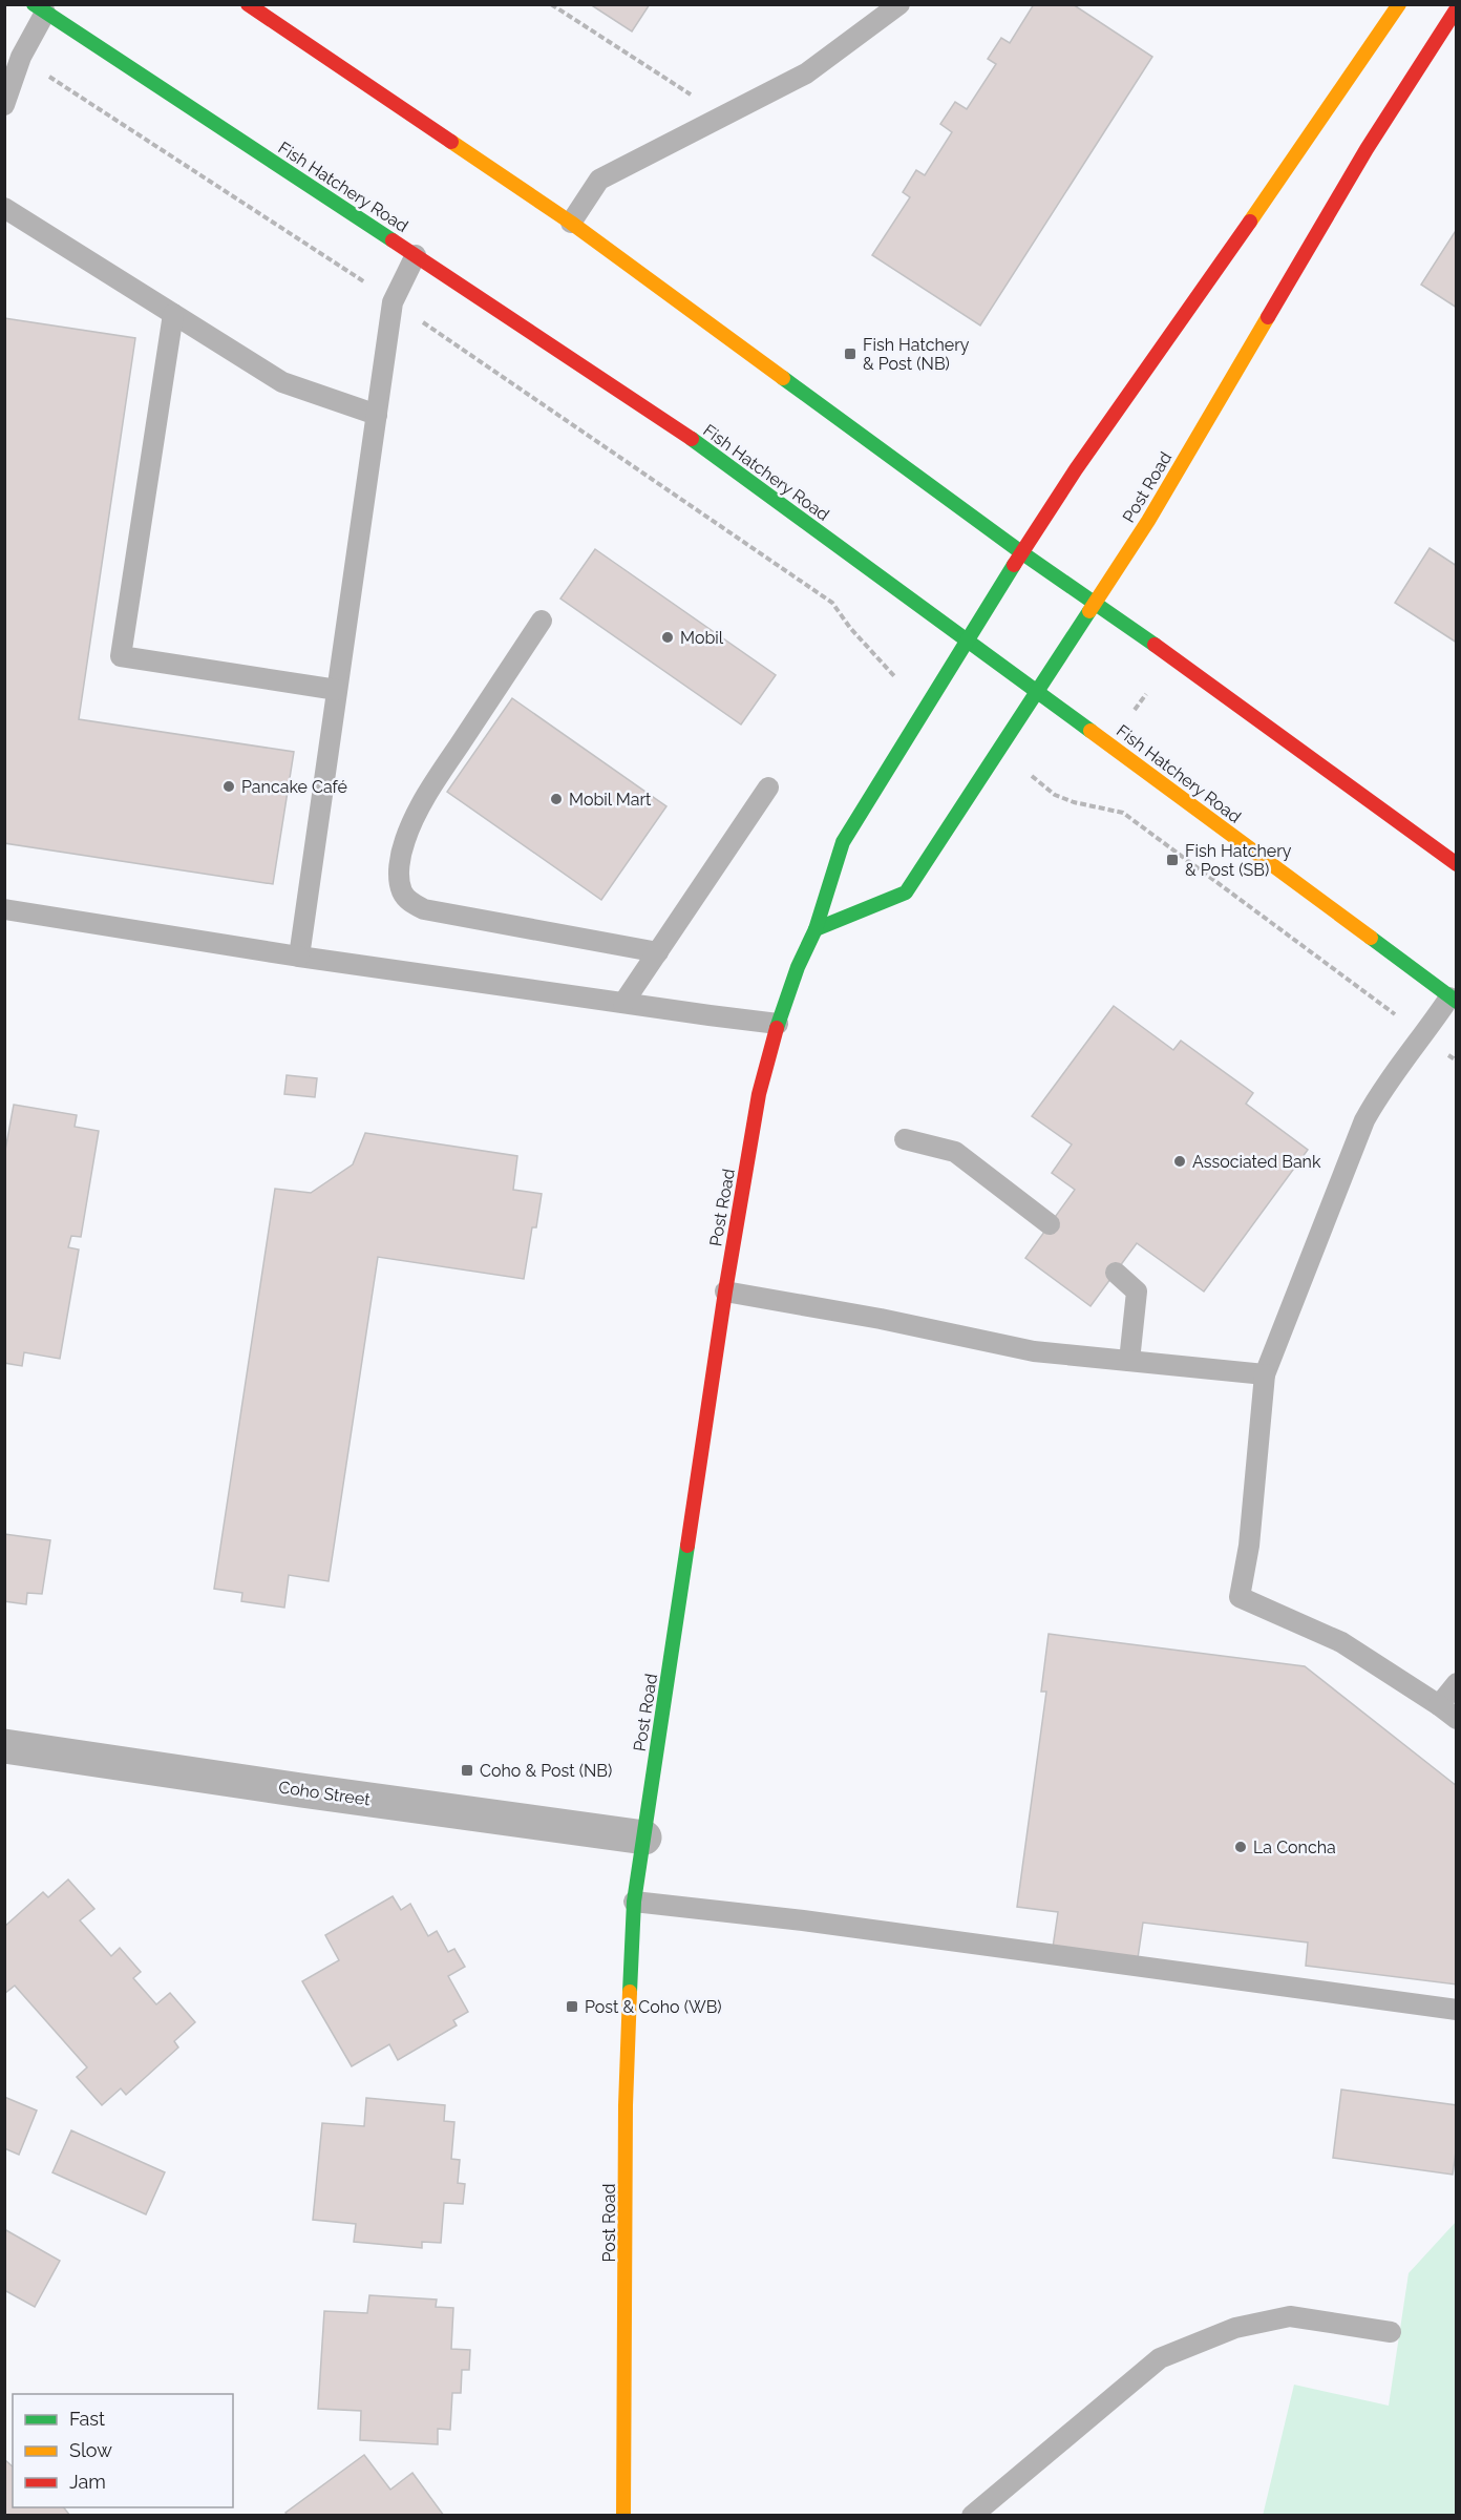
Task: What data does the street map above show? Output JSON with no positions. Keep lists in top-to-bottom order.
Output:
{
  "streets": {
    "street": ["Fish Hatchery Road", "Post Road", "Coho Street"]
  },
  "crossings": [
    ["Fish Hatchery Road", "Post Road"],
    ["Post Road", "Coho Street"]
  ],
  "places": {
    "transit": [
      "Fish Hatchery & Post (NB)",
      "Fish Hatchery & Post (SB)",
      "Coho & Post (NB)",
      "Post & Coho (WB)"
    ],
    "other": [
      "Mobil",
      "Pancake Café",
      "Mobil Mart",
      "Associated Bank",
      "La Concha"
    ]
  },
  "legend": ["Fast", "Slow", "Jam"]
}
